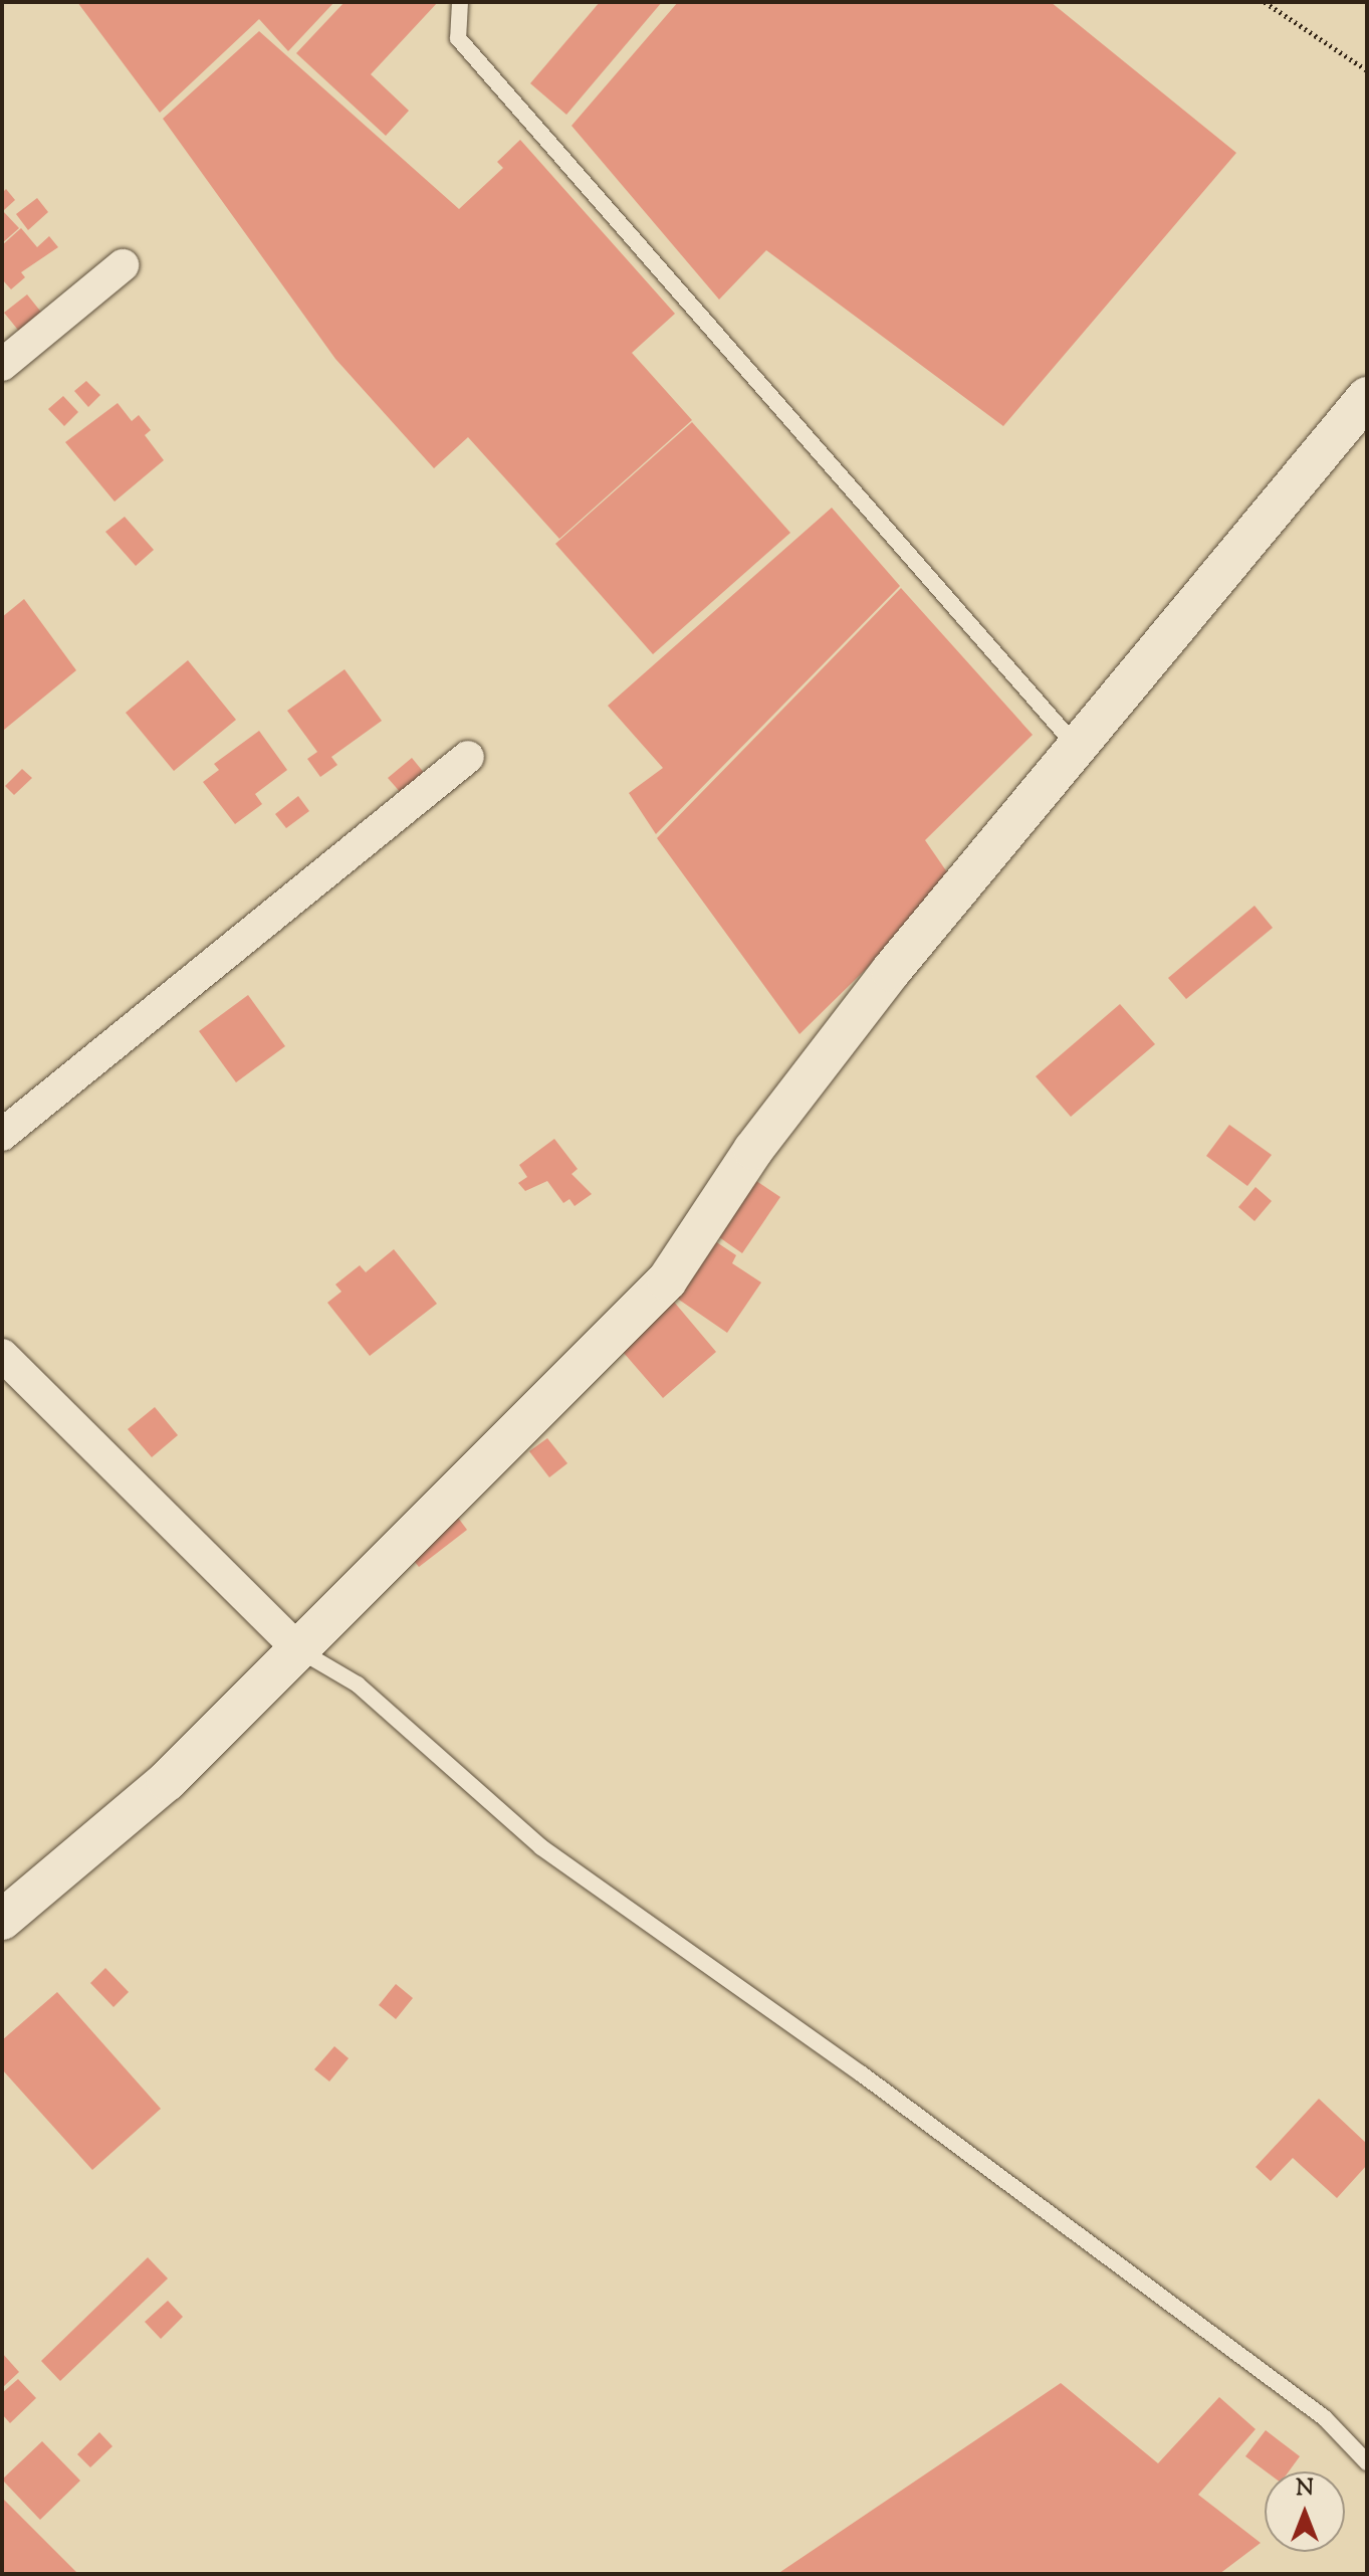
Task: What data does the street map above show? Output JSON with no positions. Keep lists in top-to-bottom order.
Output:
{
  "north": "top"
}
